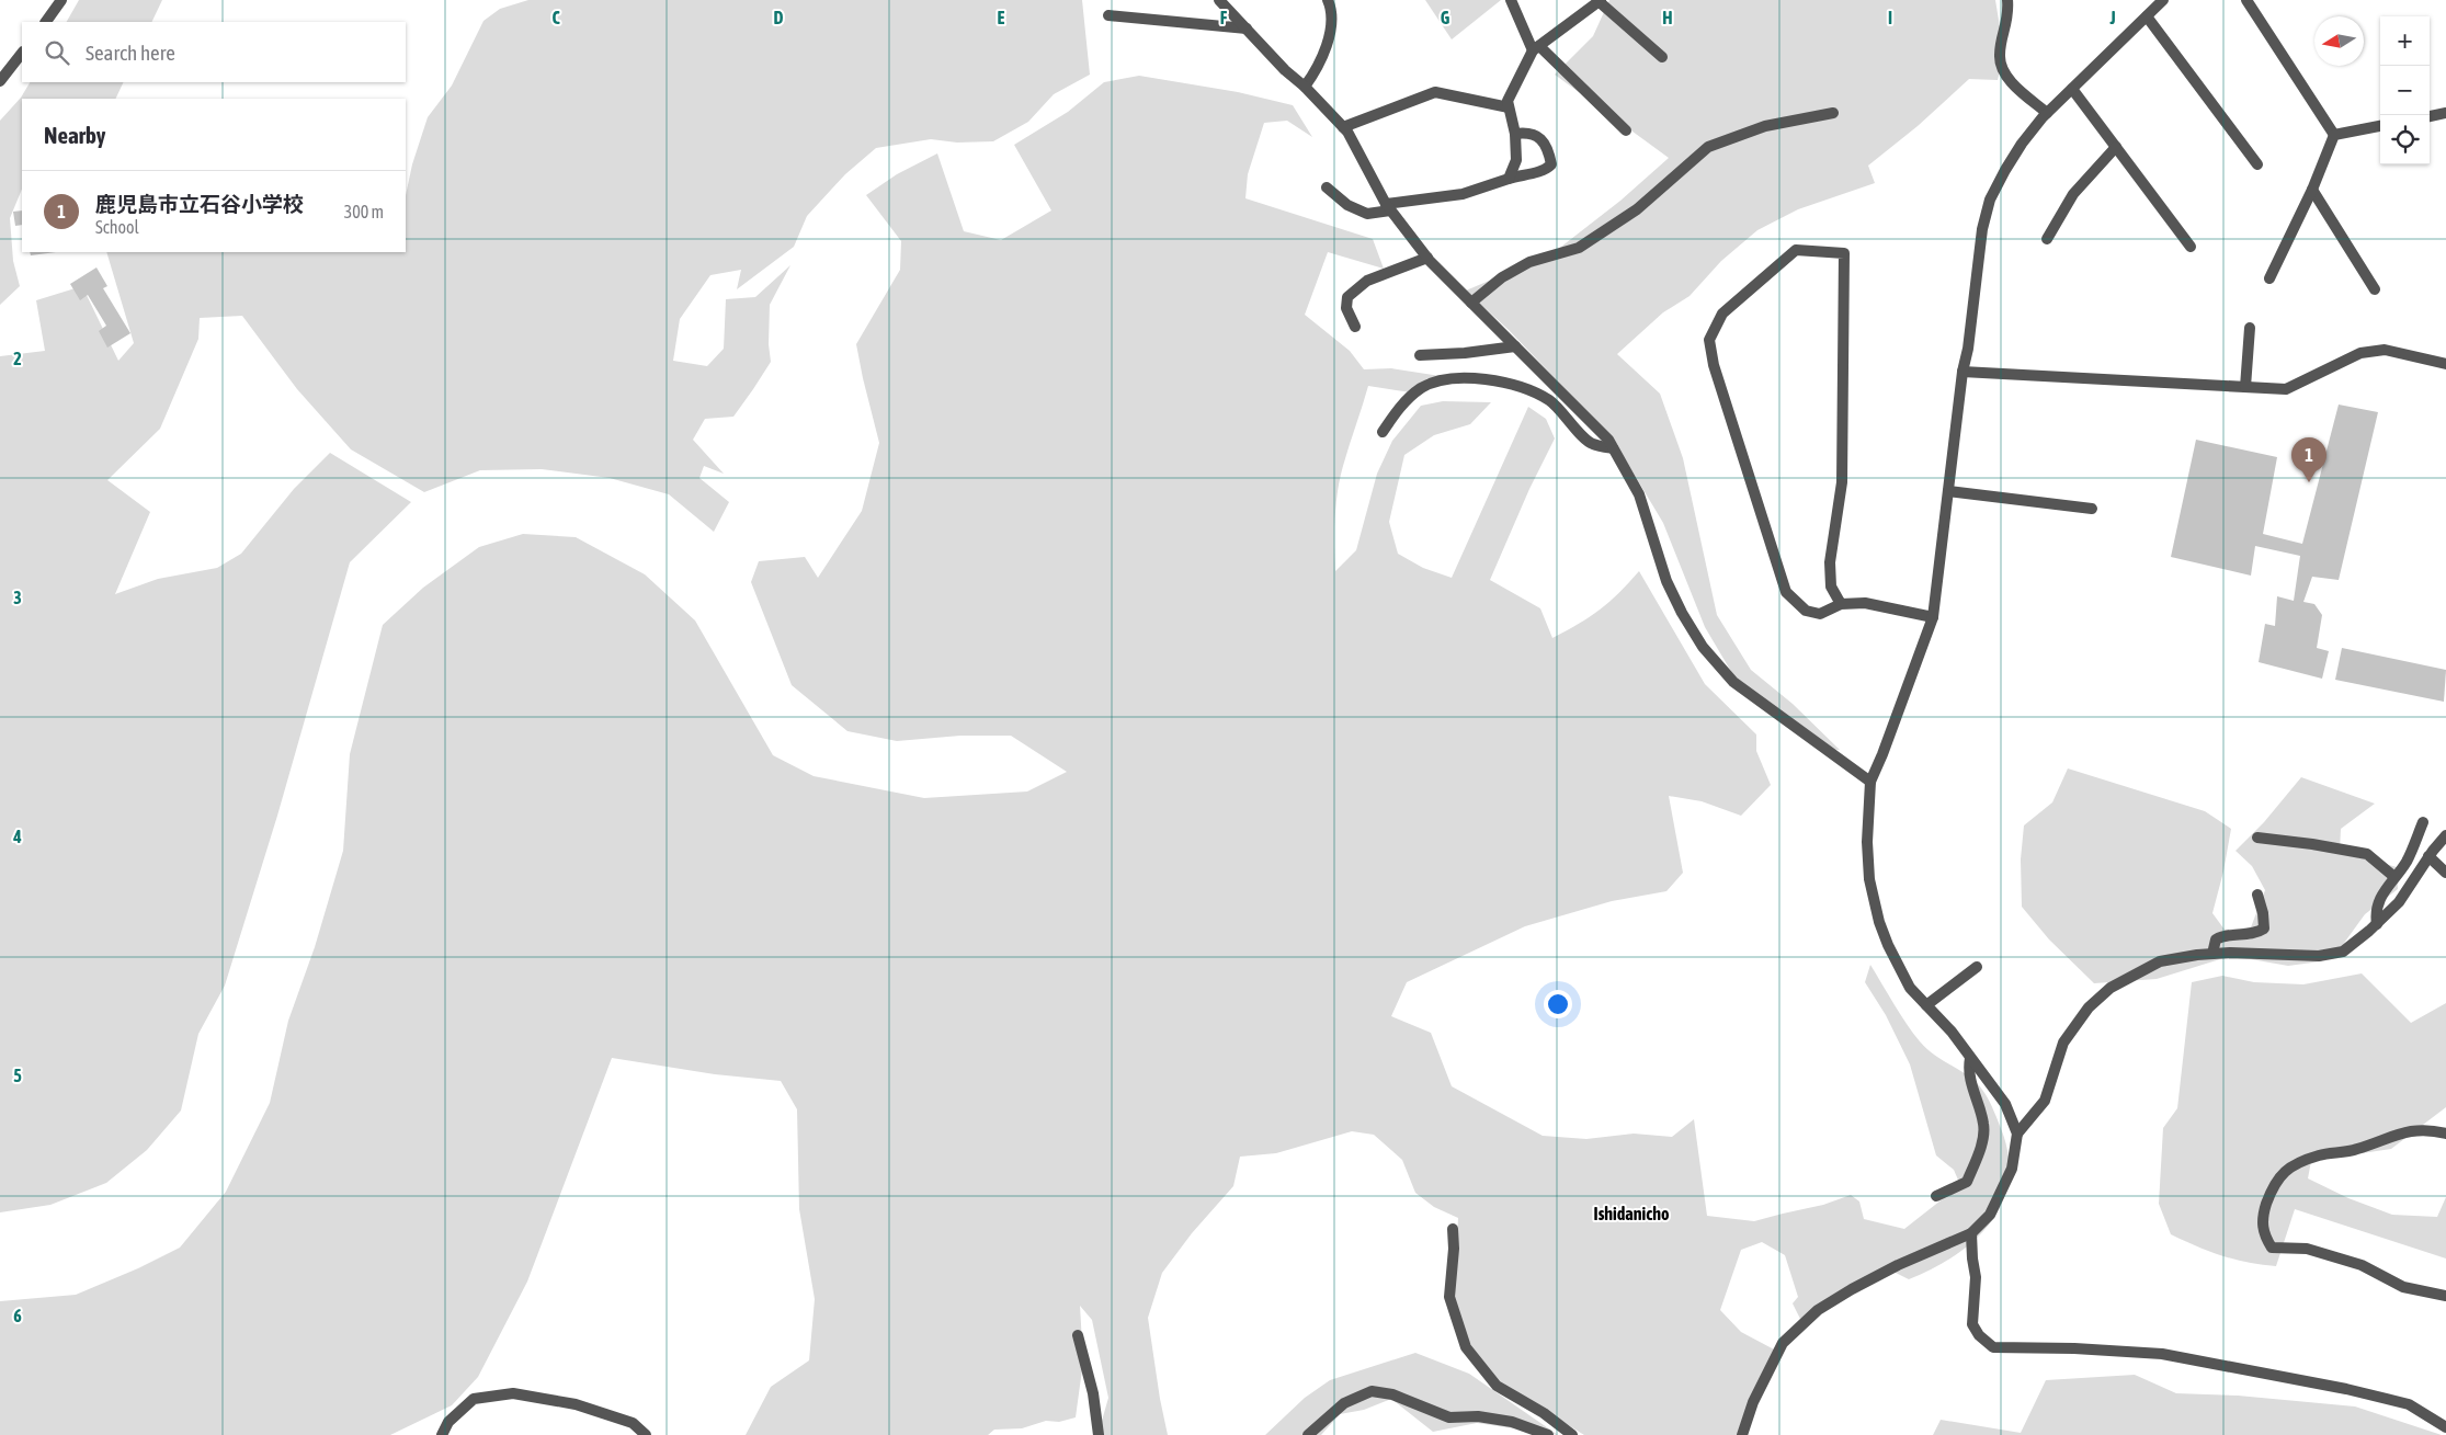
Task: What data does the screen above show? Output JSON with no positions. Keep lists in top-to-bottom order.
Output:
{
  "districts": ["Ishidanicho"],
  "north": "left",
  "page": {
    "map_buttons": ["+", "−"],
    "search": "Search here",
    "heading": "Nearby",
    "list": [
      {
        "mark": "1",
        "name": "鹿児島市立石谷小学校",
        "note": "School",
        "value": "300 m"
      }
    ],
    "pins": "1"
  },
  "grid": {
    "columns": [
      "C",
      "D",
      "E",
      "F",
      "G",
      "H",
      "I",
      "J"
    ],
    "rows": [
      "2",
      "3",
      "4",
      "5",
      "6"
    ]
  }
}
